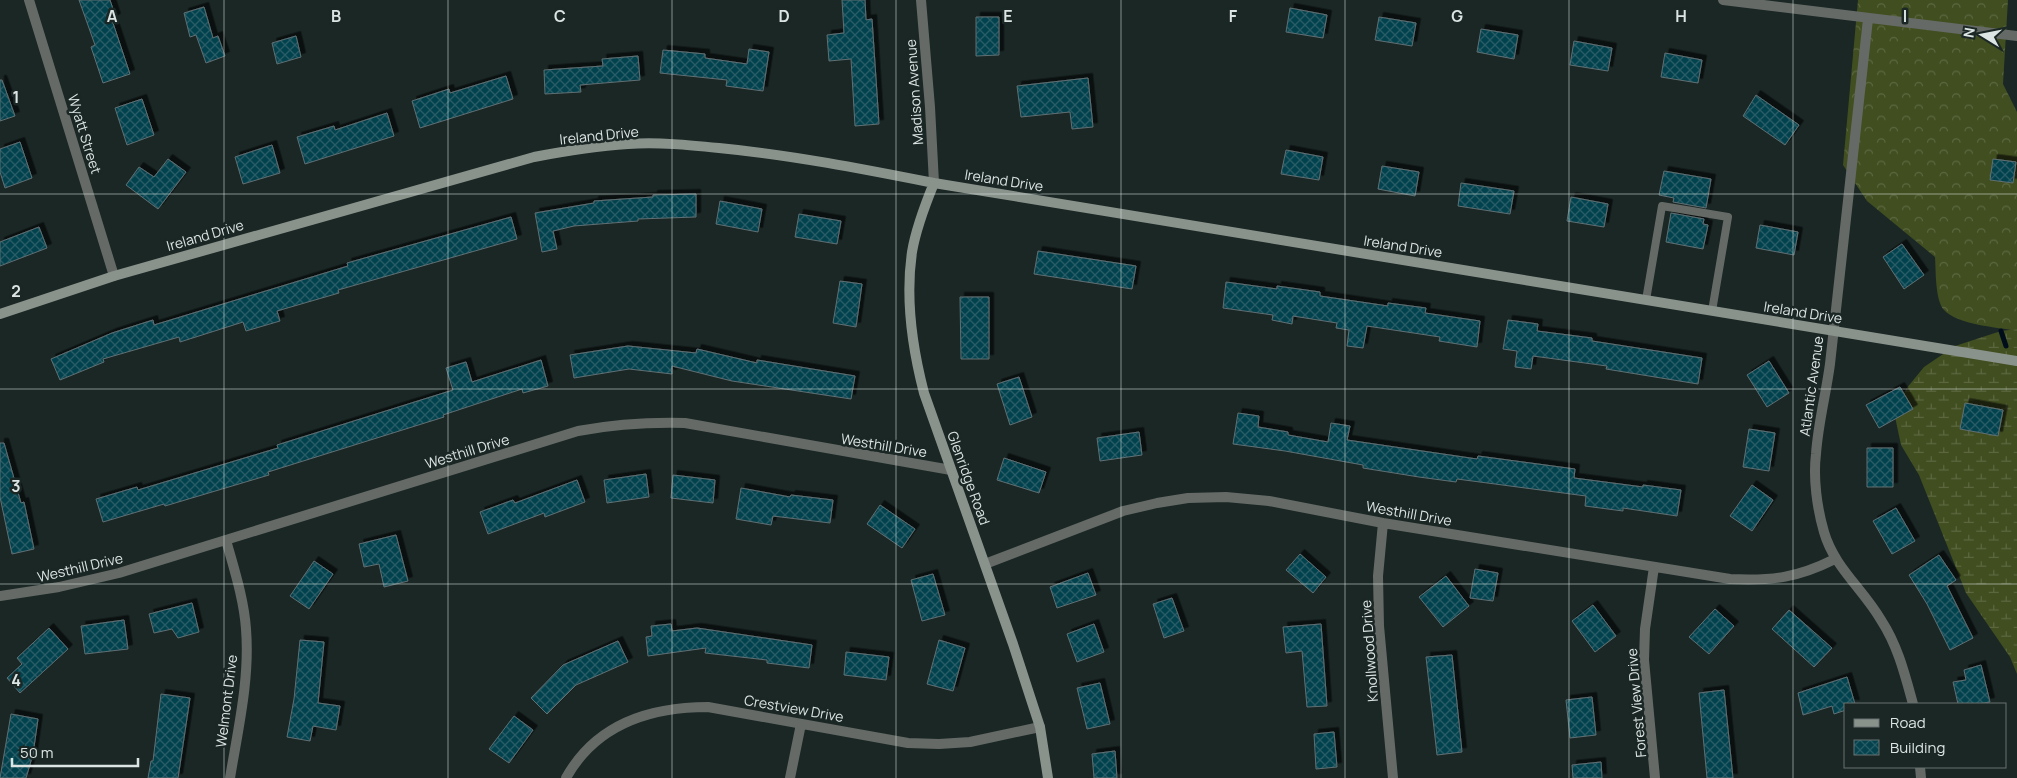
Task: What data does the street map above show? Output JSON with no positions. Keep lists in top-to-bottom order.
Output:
{
  "streets": {
    "main road": ["Ireland Drive", "Glenridge Road"],
    "street": [
      "Madison Avenue",
      "Wyatt Street",
      "Atlantic Avenue",
      "Westhill Drive",
      "Knollwood Drive",
      "Welmont Drive",
      "Forest View Drive",
      "Crestview Drive"
    ]
  },
  "crossings": [
    ["Madison Avenue", "Ireland Drive"],
    ["Madison Avenue", "Glenridge Road"],
    ["Wyatt Street", "Ireland Drive"],
    ["Ireland Drive", "Atlantic Avenue"],
    ["Ireland Drive", "Glenridge Road"],
    ["Atlantic Avenue", "Westhill Drive"],
    ["Westhill Drive", "Glenridge Road"],
    ["Westhill Drive", "Knollwood Drive"],
    ["Westhill Drive", "Welmont Drive"],
    ["Westhill Drive", "Forest View Drive"],
    ["Glenridge Road", "Crestview Drive"]
  ],
  "legend": ["Road", "Building"],
  "scale_bar": "50 m",
  "north": "left",
  "grid": {
    "columns": [
      "A",
      "B",
      "C",
      "D",
      "E",
      "F",
      "G",
      "H",
      "I"
    ],
    "rows": [
      "1",
      "2",
      "3",
      "4"
    ]
  }
}
